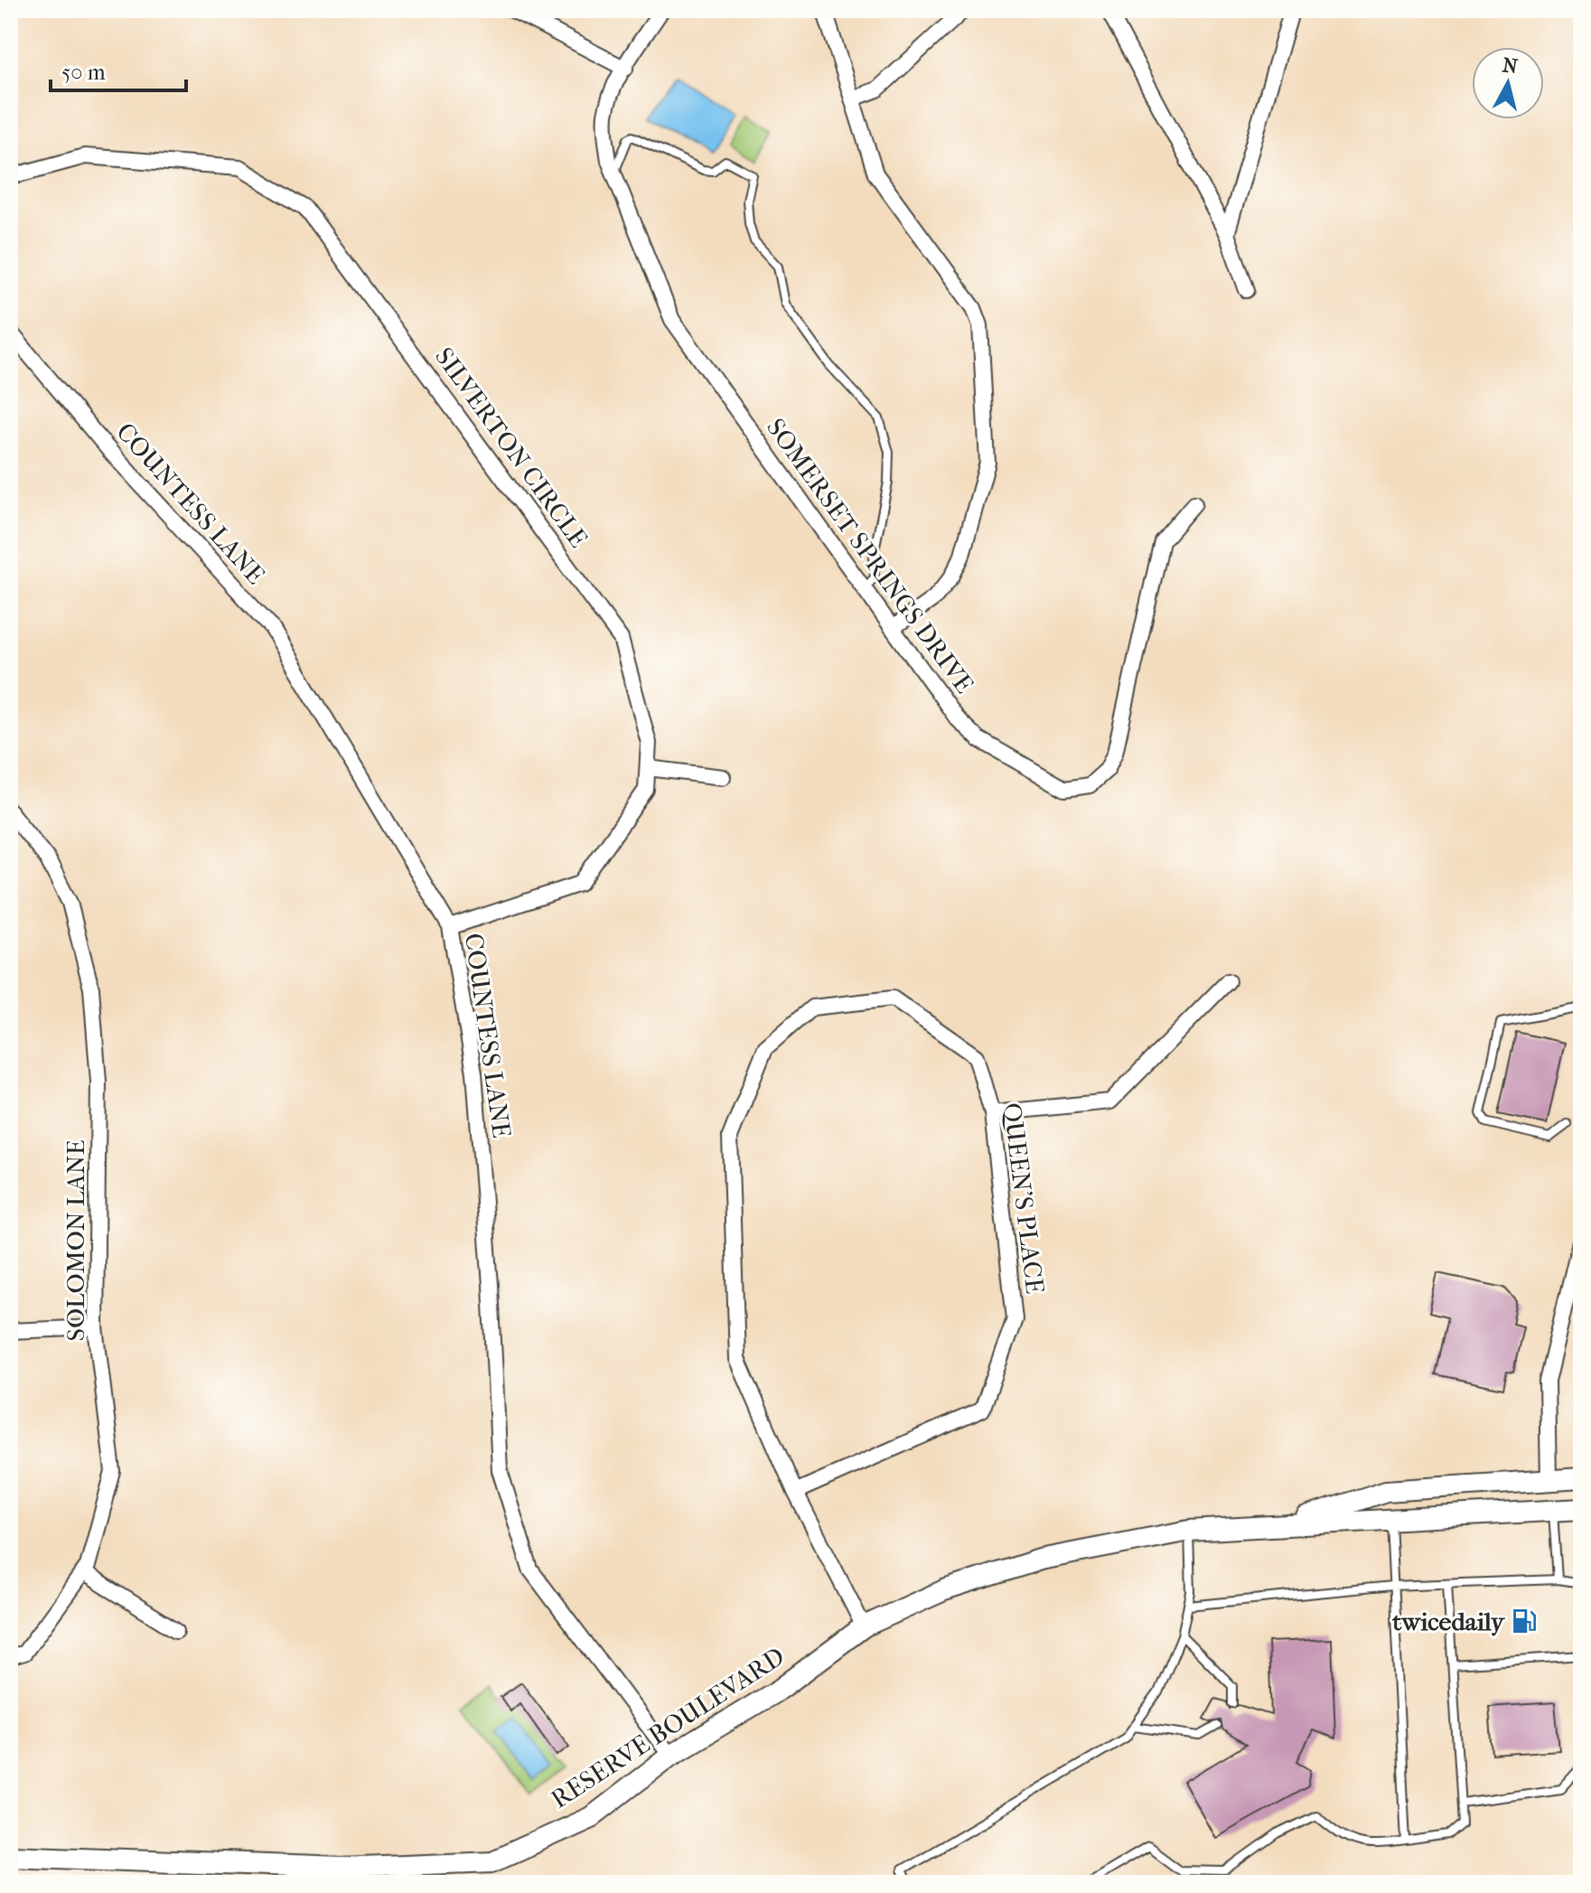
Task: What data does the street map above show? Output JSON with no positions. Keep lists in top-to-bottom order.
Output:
{
  "streets": {
    "street": [
      "SILVERTON CIRCLE",
      "COUNTESS LANE",
      "SOMERSET SPRINGS DRIVE",
      "QUEEN'S PLACE",
      "SOLOMON LANE",
      "RESERVE BOULEVARD"
    ]
  },
  "crossings": [
    ["SILVERTON CIRCLE", "COUNTESS LANE"],
    ["COUNTESS LANE", "RESERVE BOULEVARD"],
    ["QUEEN'S PLACE", "RESERVE BOULEVARD"]
  ],
  "places": {
    "fuel station": ["twicedaily"]
  },
  "scale_bar": "50 m",
  "north": "top"
}
